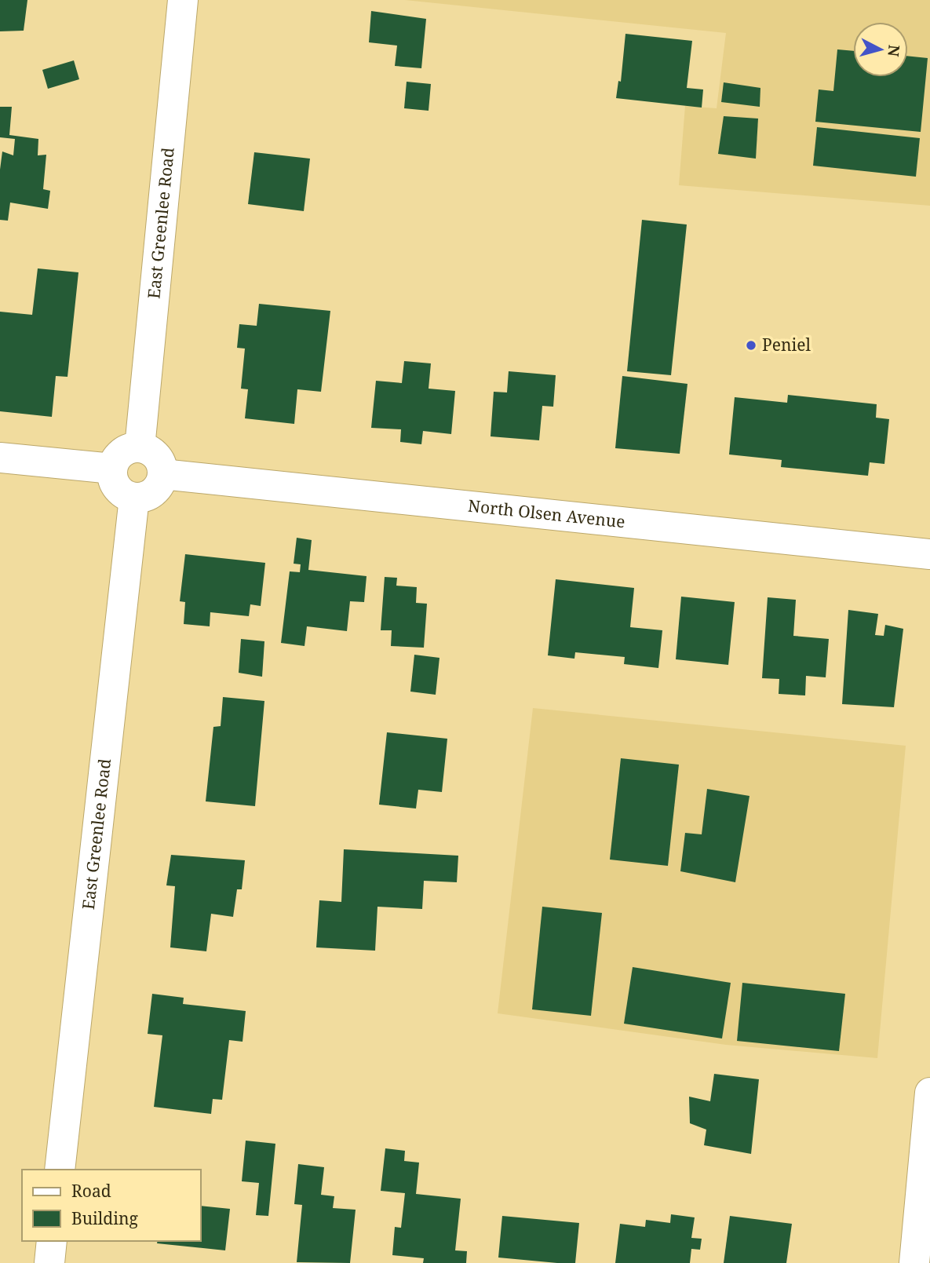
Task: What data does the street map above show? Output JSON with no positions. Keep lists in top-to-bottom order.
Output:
{
  "streets": {
    "street": ["East Greenlee Road", "North Olsen Avenue"]
  },
  "crossings": [
    ["East Greenlee Road", "North Olsen Avenue"]
  ],
  "places": ["Peniel"],
  "legend": ["Road", "Building"],
  "north": "right"
}
